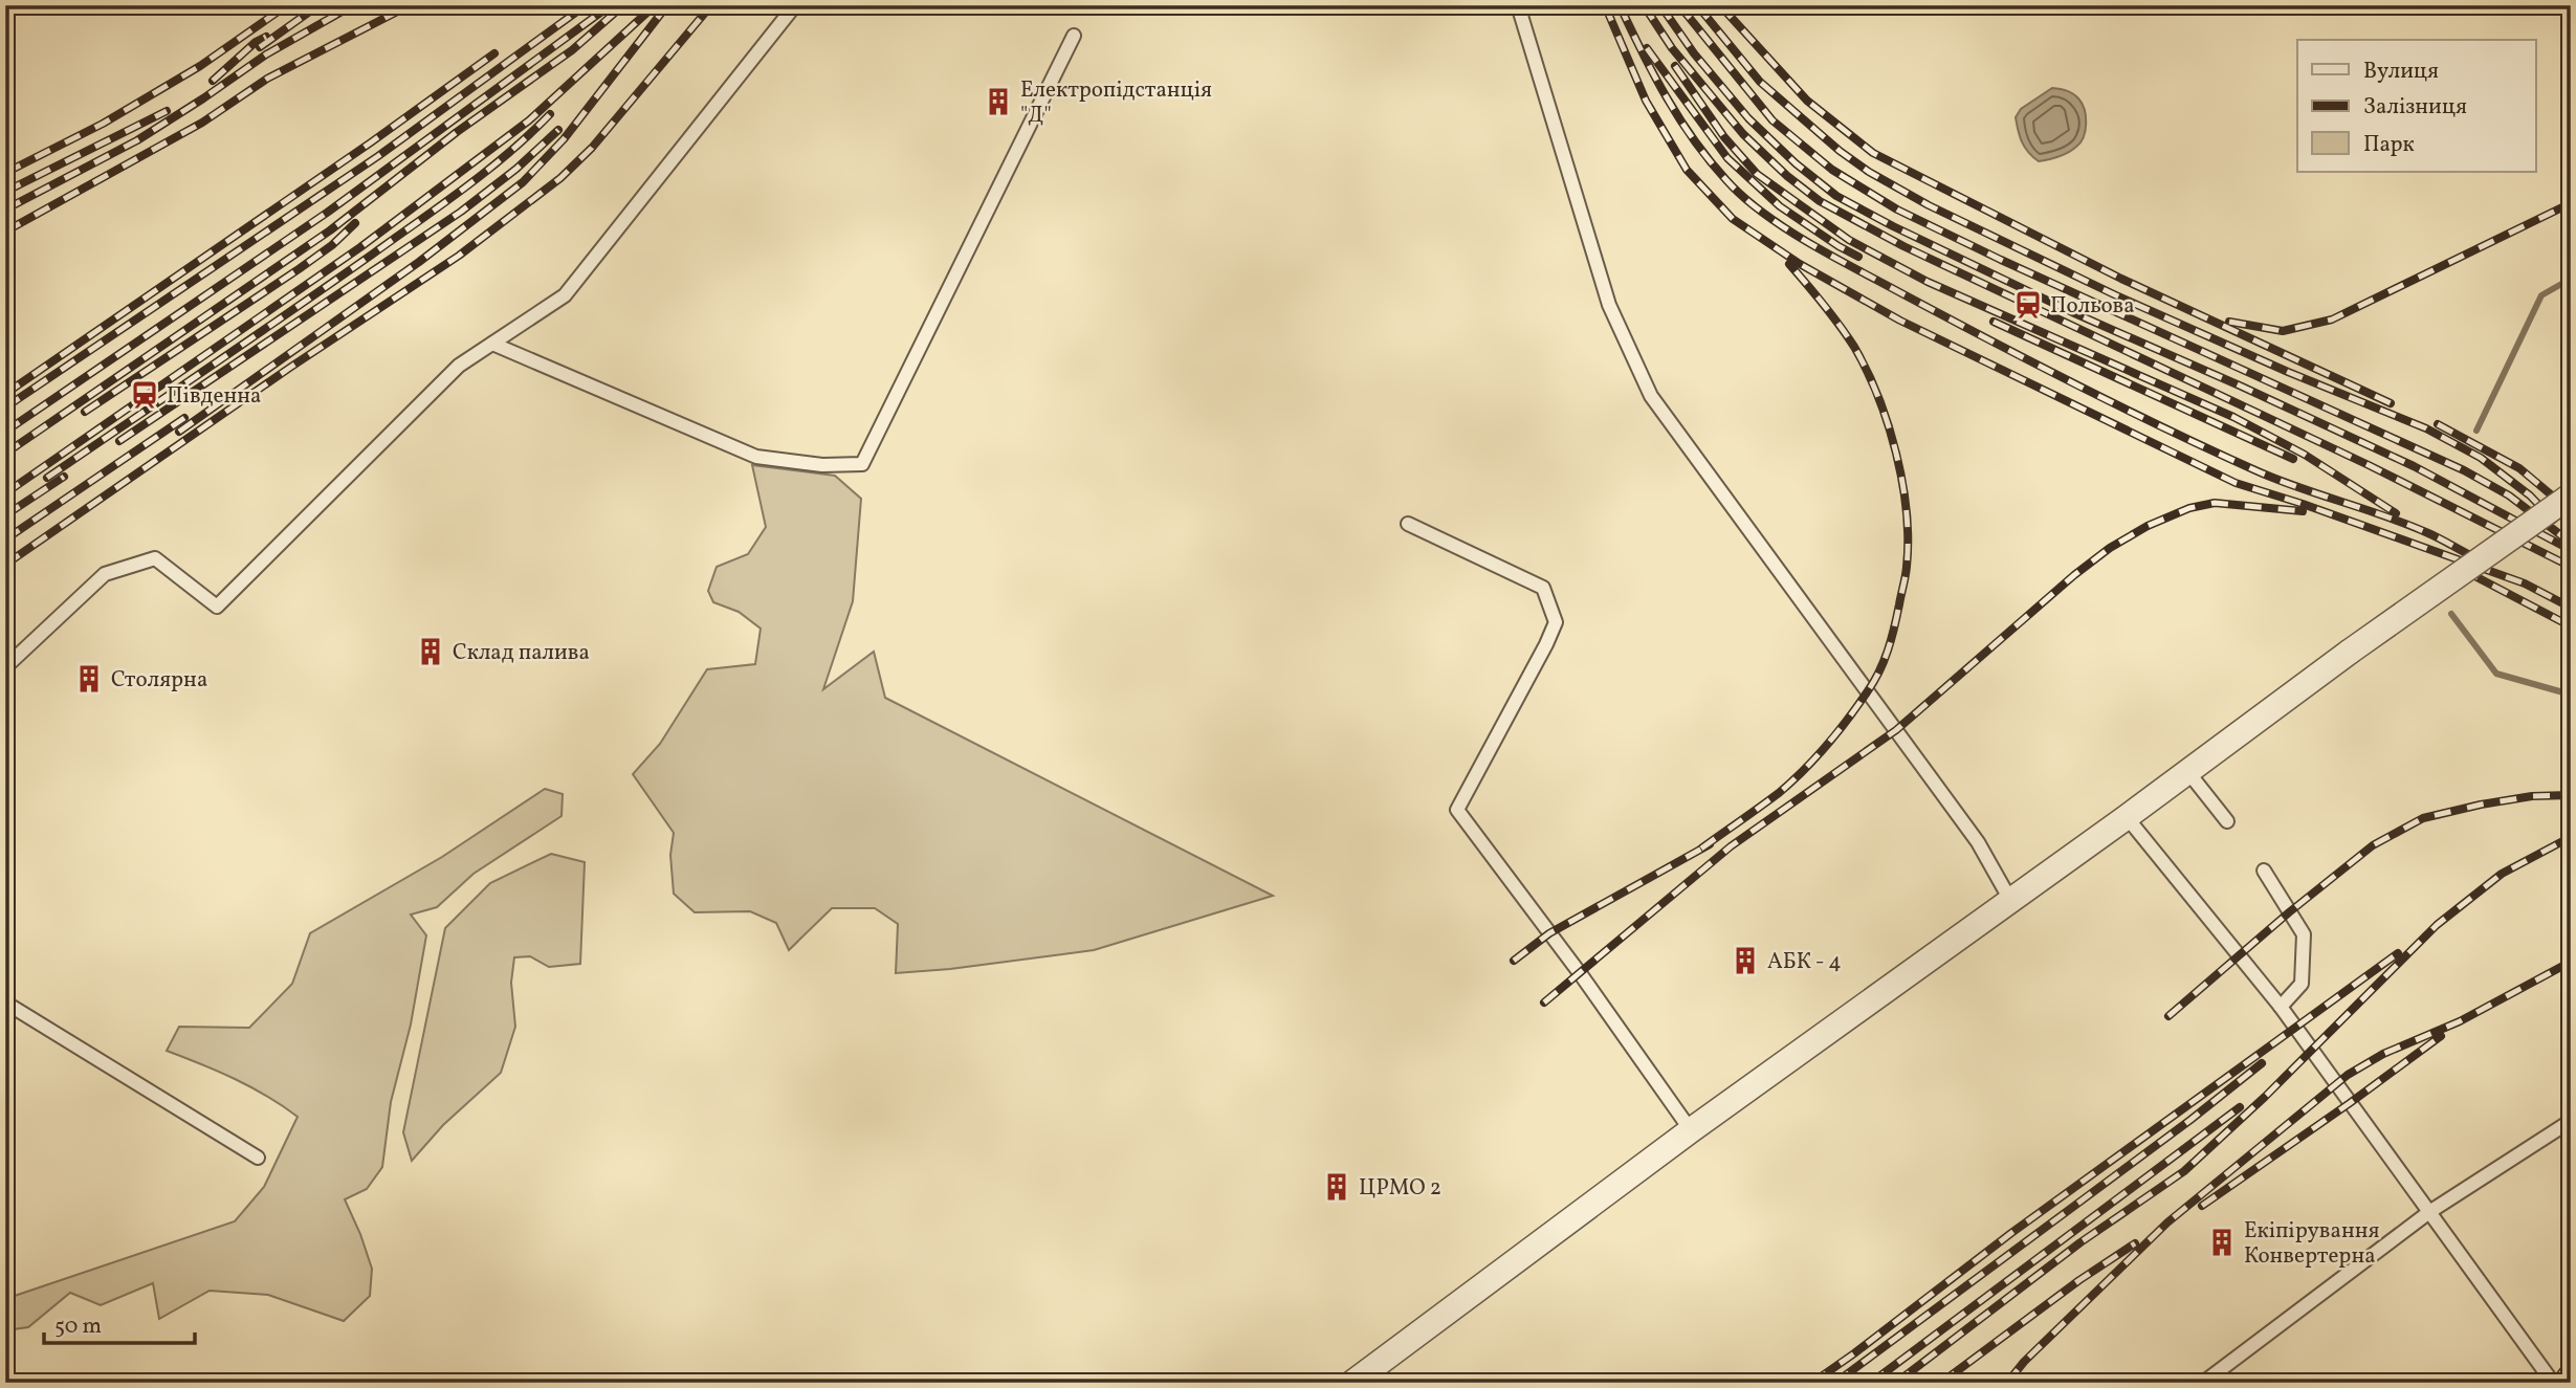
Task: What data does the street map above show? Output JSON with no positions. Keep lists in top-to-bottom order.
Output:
{
  "places": {
    "building": [
      "Електропідстанція \"Д\"",
      "Склад палива",
      "Столярна",
      "АБК - 4",
      "ЦРМО 2",
      "Екіпірування Конвертерна"
    ],
    "station": ["Польова", "Південна"]
  },
  "legend": ["Вулиця", "Залізниця", "Парк"],
  "scale_bar": "50 m"
}
